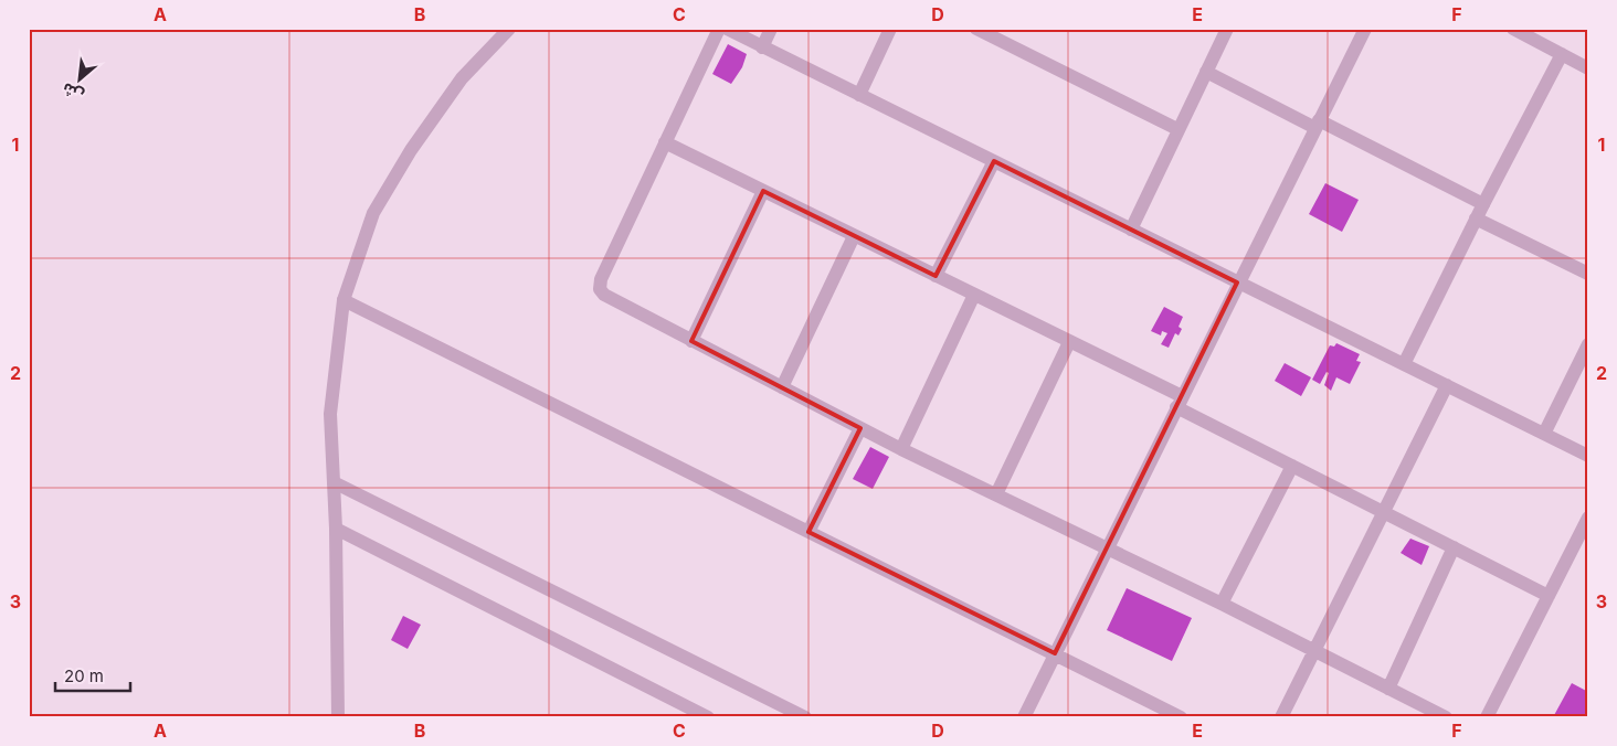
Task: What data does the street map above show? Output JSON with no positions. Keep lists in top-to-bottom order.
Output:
{
  "scale_bar": "20 m",
  "north": "bottom left",
  "grid": {
    "columns": [
      "A",
      "B",
      "C",
      "D",
      "E",
      "F"
    ],
    "rows": ["1", "2", "3"]
  }
}
